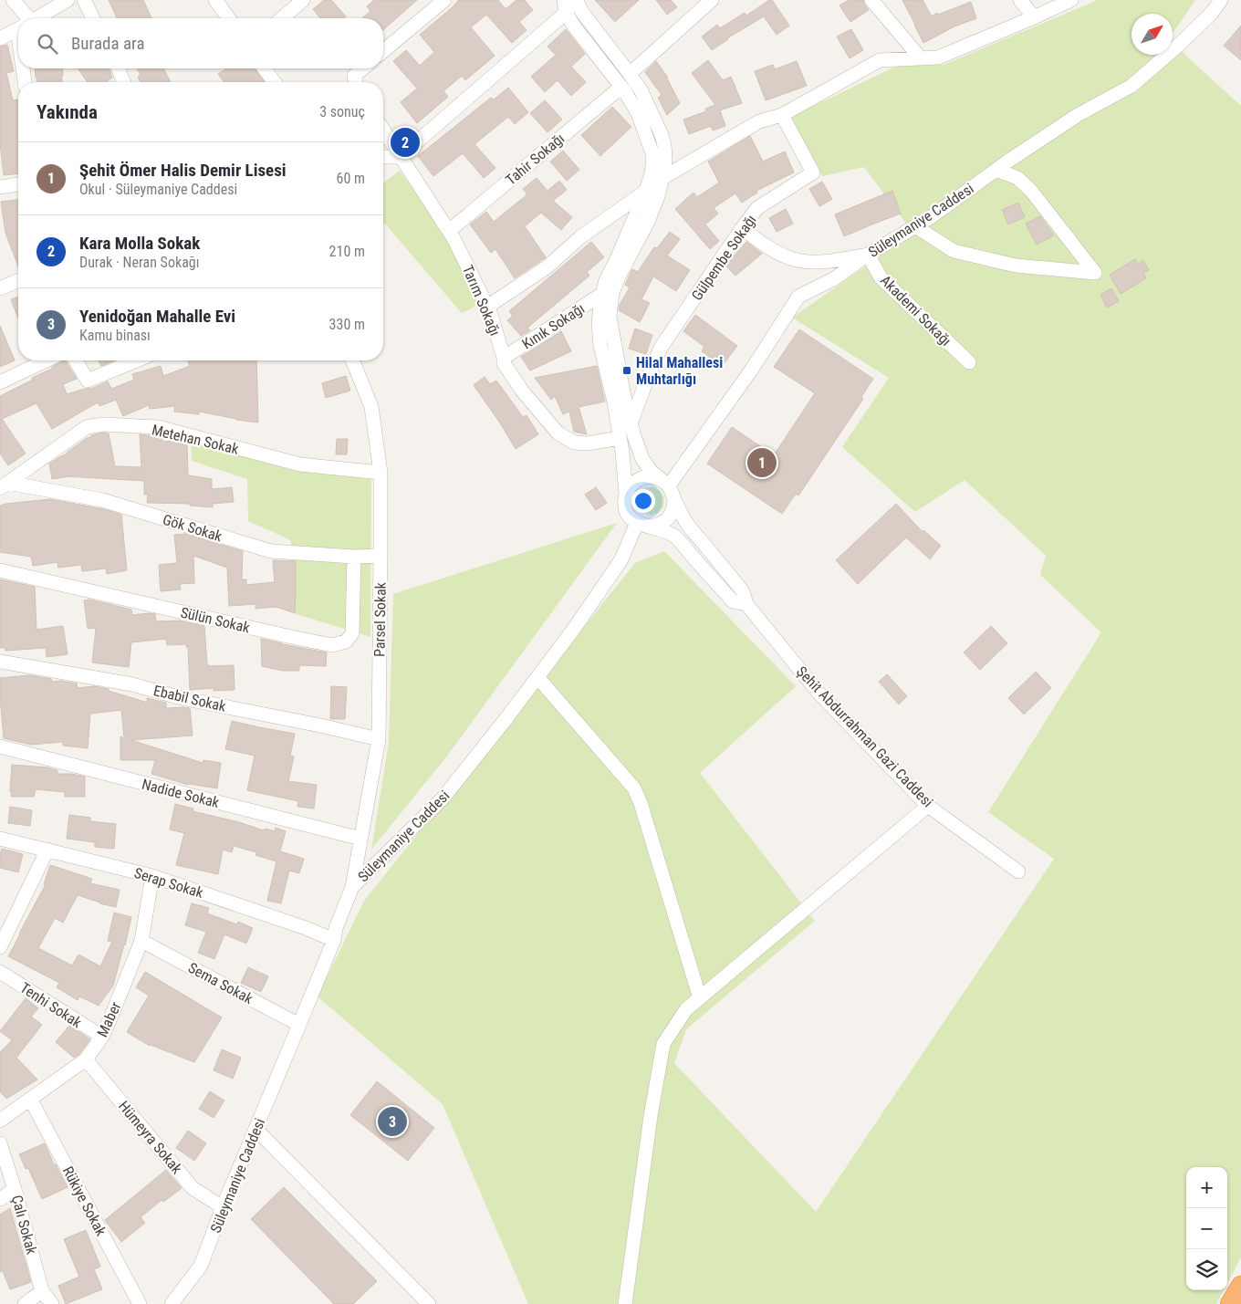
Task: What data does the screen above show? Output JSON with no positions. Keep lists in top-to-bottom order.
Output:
{
  "streets": {
    "street": [
      "Tahir Sokağı",
      "Süleymaniye Caddesi",
      "Gülpembe Sokağı",
      "Tarım Sokağı",
      "Akademi Sokağı",
      "Kınık Sokağı",
      "Metehan Sokak",
      "Gök Sokak",
      "Sülün Sokak",
      "Parsel Sokak",
      "Ebabil Sokak",
      "Şehit Abdurrahman Gazi Caddesi",
      "Nadide Sokak",
      "Serap Sokak",
      "Sema Sokak",
      "Tenhi Sokak",
      "Maber",
      "Hümeyra Sokak",
      "Rükiye Sokak",
      "Çalı Sokak"
    ]
  },
  "crossings": [
    ["Tahir Sokağı", "Tarım Sokağı"],
    ["Süleymaniye Caddesi", "Akademi Sokağı"],
    ["Süleymaniye Caddesi", "Parsel Sokak"],
    ["Süleymaniye Caddesi", "Serap Sokak"],
    ["Süleymaniye Caddesi", "Sema Sokak"],
    ["Süleymaniye Caddesi", "Hümeyra Sokak"],
    ["Tarım Sokağı", "Kınık Sokağı"],
    ["Metehan Sokak", "Gök Sokak"],
    ["Metehan Sokak", "Parsel Sokak"],
    ["Gök Sokak", "Sülün Sokak"],
    ["Gök Sokak", "Parsel Sokak"],
    ["Parsel Sokak", "Ebabil Sokak"],
    ["Parsel Sokak", "Nadide Sokak"],
    ["Serap Sokak", "Maber"],
    ["Sema Sokak", "Maber"],
    ["Tenhi Sokak", "Maber"],
    ["Maber", "Hümeyra Sokak"],
    ["Maber", "Rükiye Sokak"]
  ],
  "places": {
    "transit": ["Hilal Mahallesi Muhtarlığı"]
  },
  "north": "top right",
  "page": {
    "search": "Burada ara",
    "heading": ["Yakında", "3 sonuç"],
    "pins": ["2", "1", "3"],
    "list": [
      {
        "mark": "1",
        "name": "Şehit Ömer Halis Demir Lisesi",
        "note": "Okul · Süleymaniye Caddesi",
        "value": "60 m"
      },
      {
        "mark": "2",
        "name": "Kara Molla Sokak",
        "note": "Durak · Neran Sokağı",
        "value": "210 m"
      },
      {
        "mark": "3",
        "name": "Yenidoğan Mahalle Evi",
        "note": "Kamu binası",
        "value": "330 m"
      }
    ],
    "map_buttons": ["+", "−"]
  }
}
